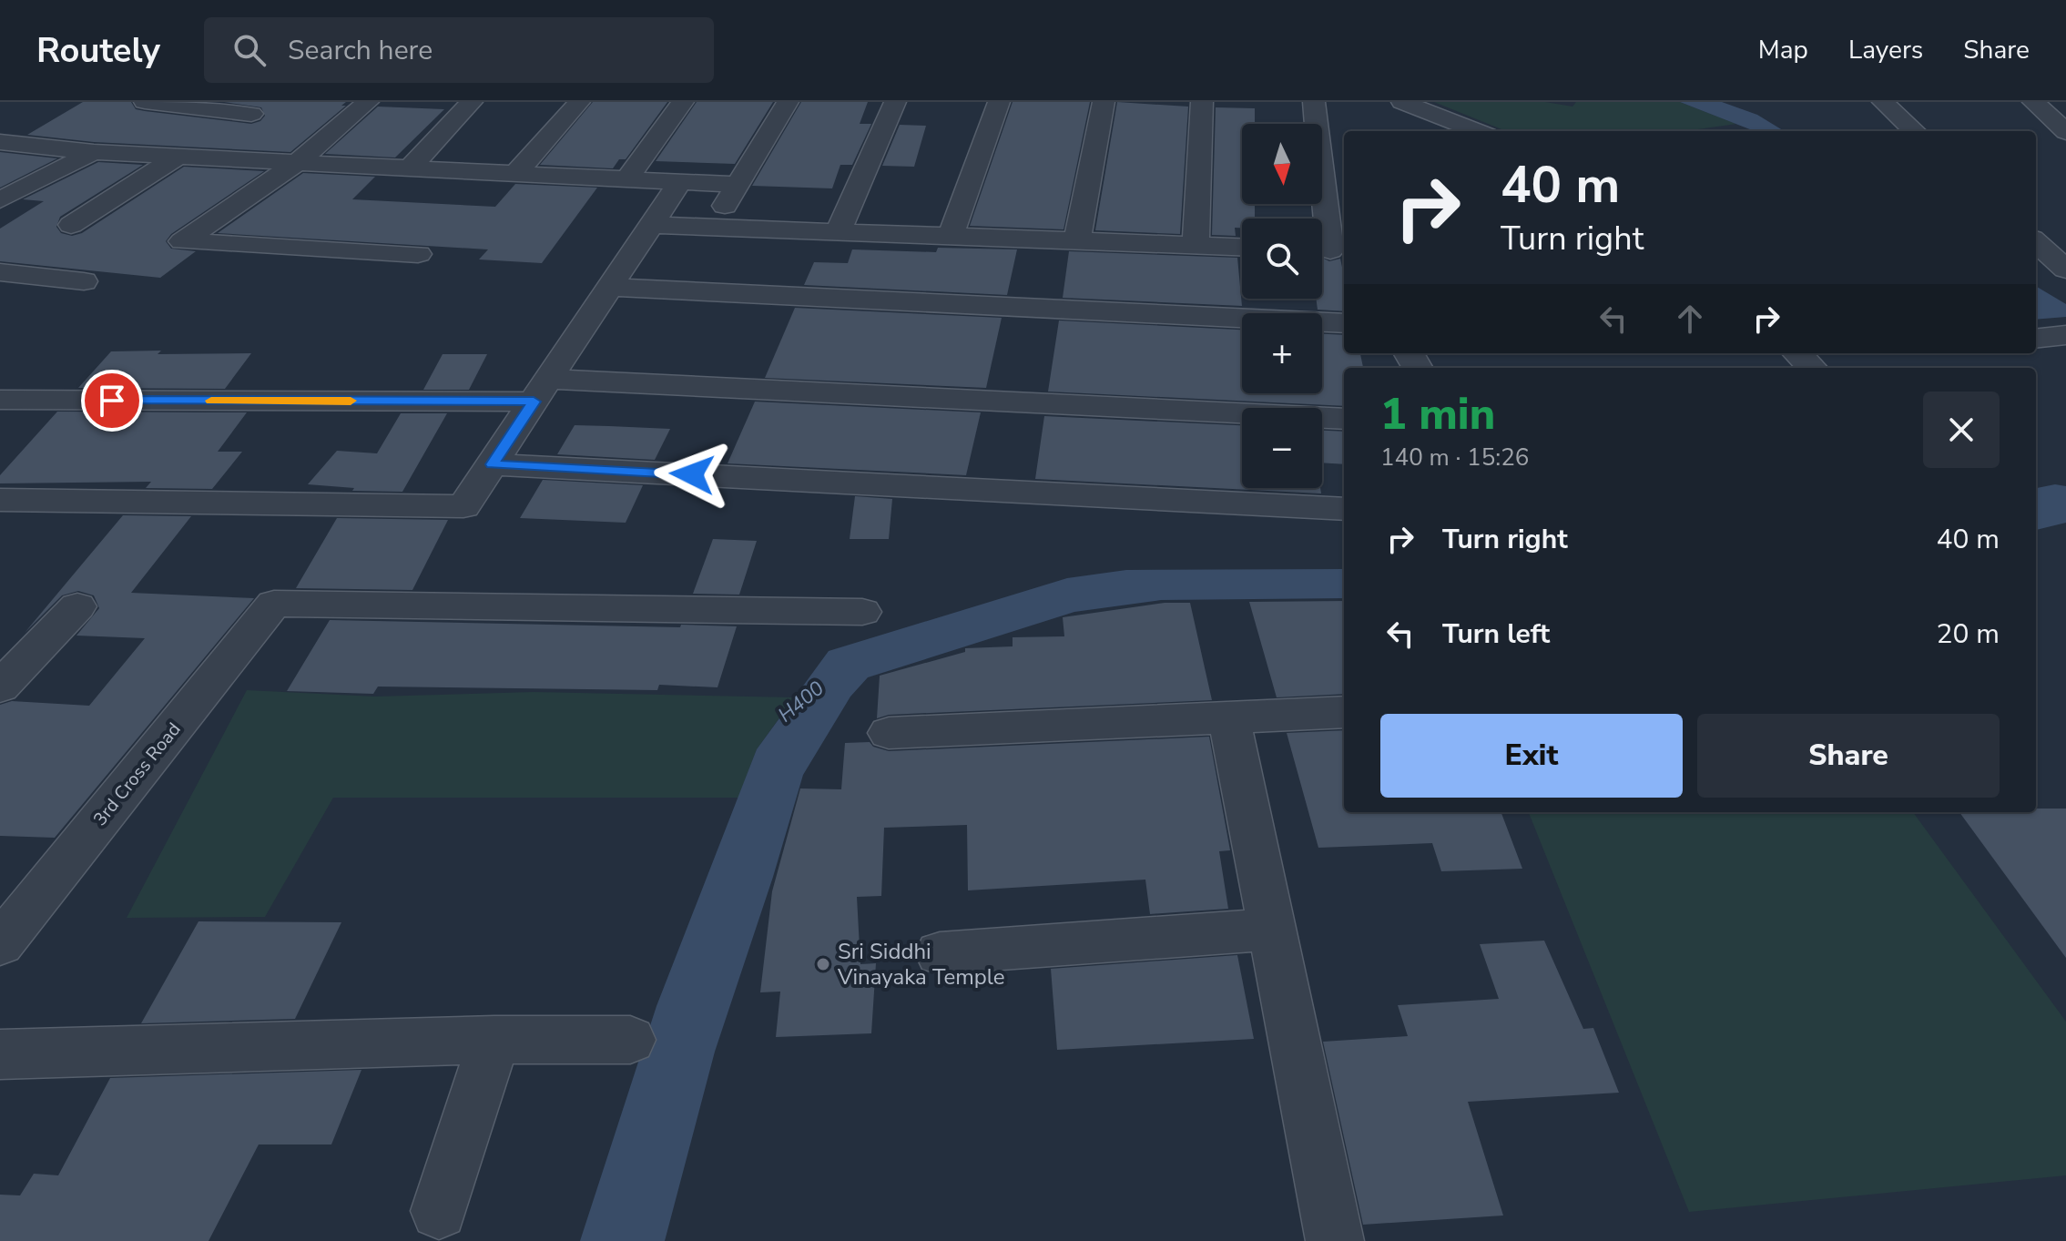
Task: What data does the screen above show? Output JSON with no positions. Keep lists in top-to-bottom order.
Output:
{
  "streets": {
    "street": ["3rd Cross Road"]
  },
  "water": ["H400"],
  "places": ["Sri Siddhi Vinayaka Temple"],
  "north": "bottom",
  "page": {
    "header": "Routely",
    "search": "Search here",
    "nav": ["Map", "Layers", "Share"],
    "map_buttons": ["+", "−"],
    "turn": ["40 m", "Turn right"],
    "heading": ["1 min", "140 m · 15:26"],
    "list": [
      {
        "name": "Turn right",
        "value": "40 m"
      },
      {
        "name": "Turn left",
        "value": "20 m"
      }
    ],
    "buttons": ["Exit", "Share"]
  }
}
